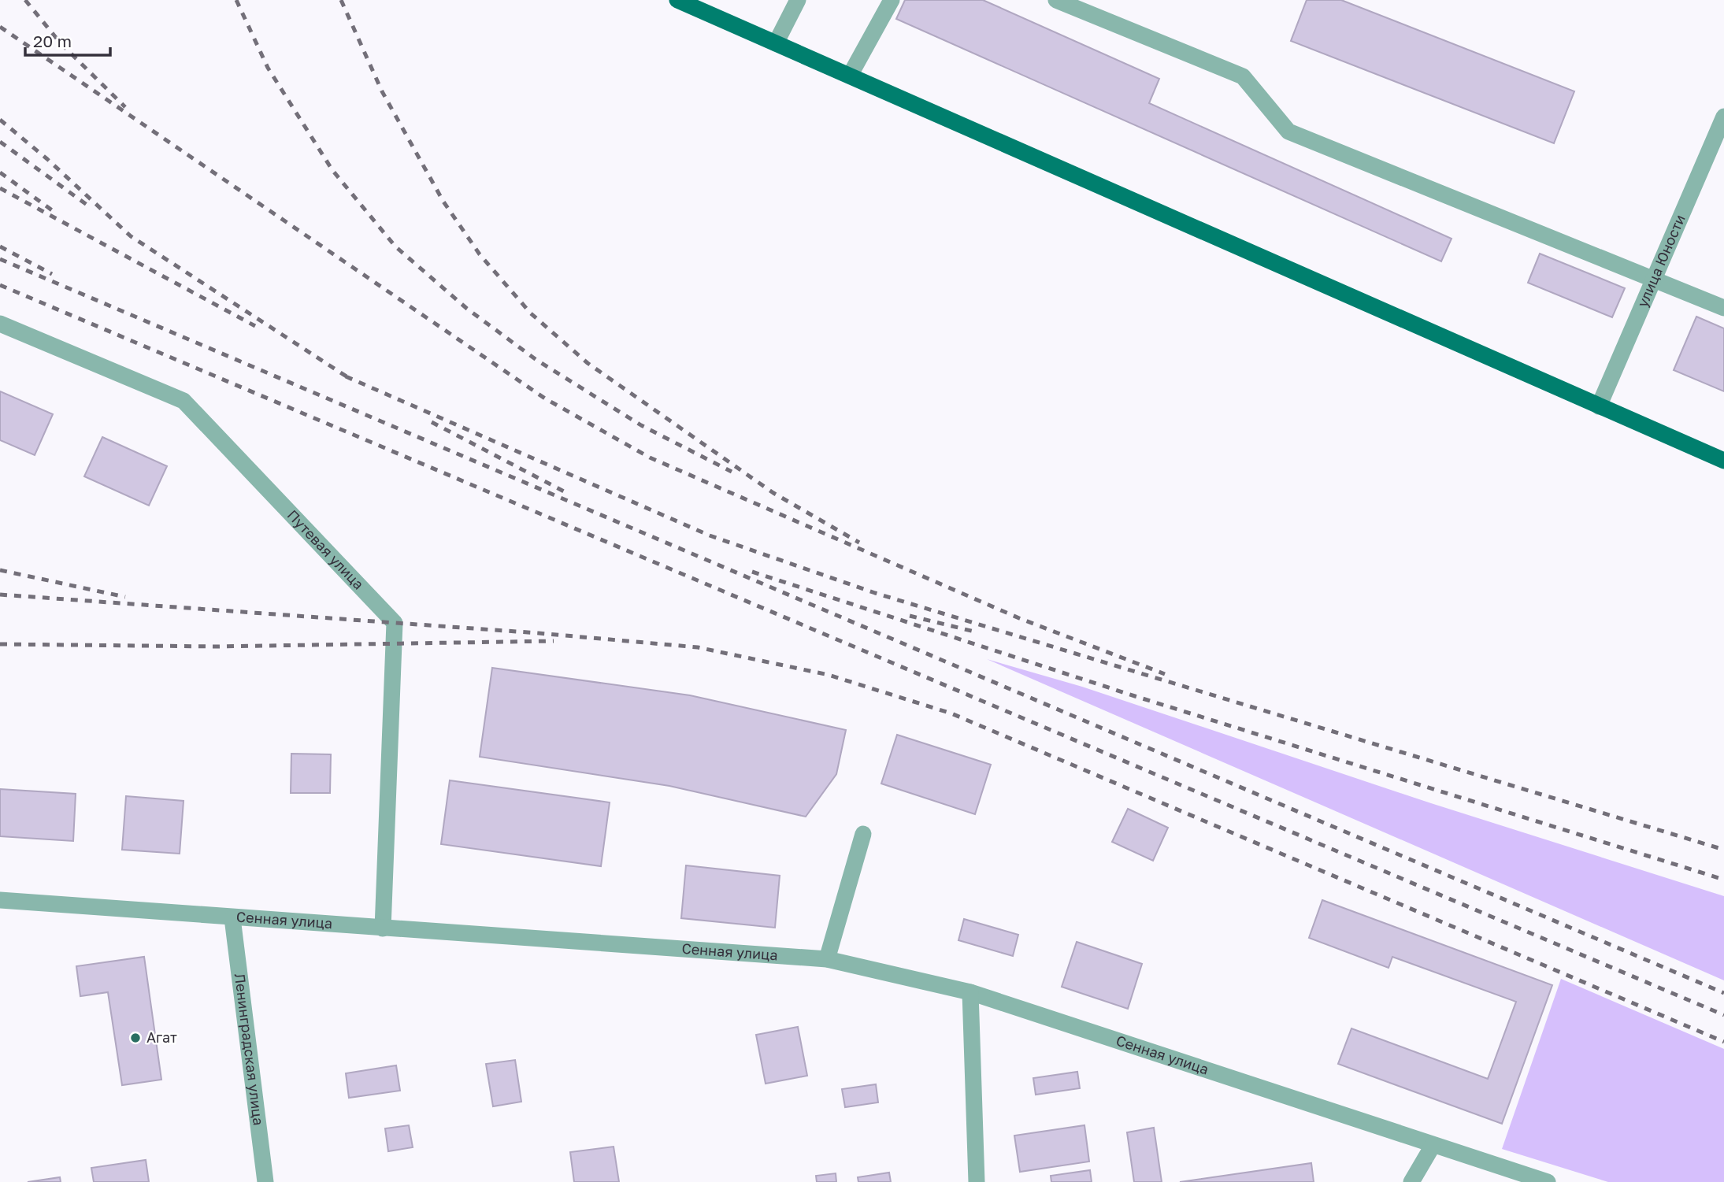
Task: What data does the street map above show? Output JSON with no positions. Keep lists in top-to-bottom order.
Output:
{
  "streets": {
    "street": [
      "улица Юности",
      "Путевая улица",
      "Сенная улица",
      "Ленинградская улица"
    ]
  },
  "crossings": [
    ["Путевая улица", "Сенная улица"],
    ["Сенная улица", "Ленинградская улица"]
  ],
  "places": ["Агат"],
  "scale_bar": "20 m"
}
